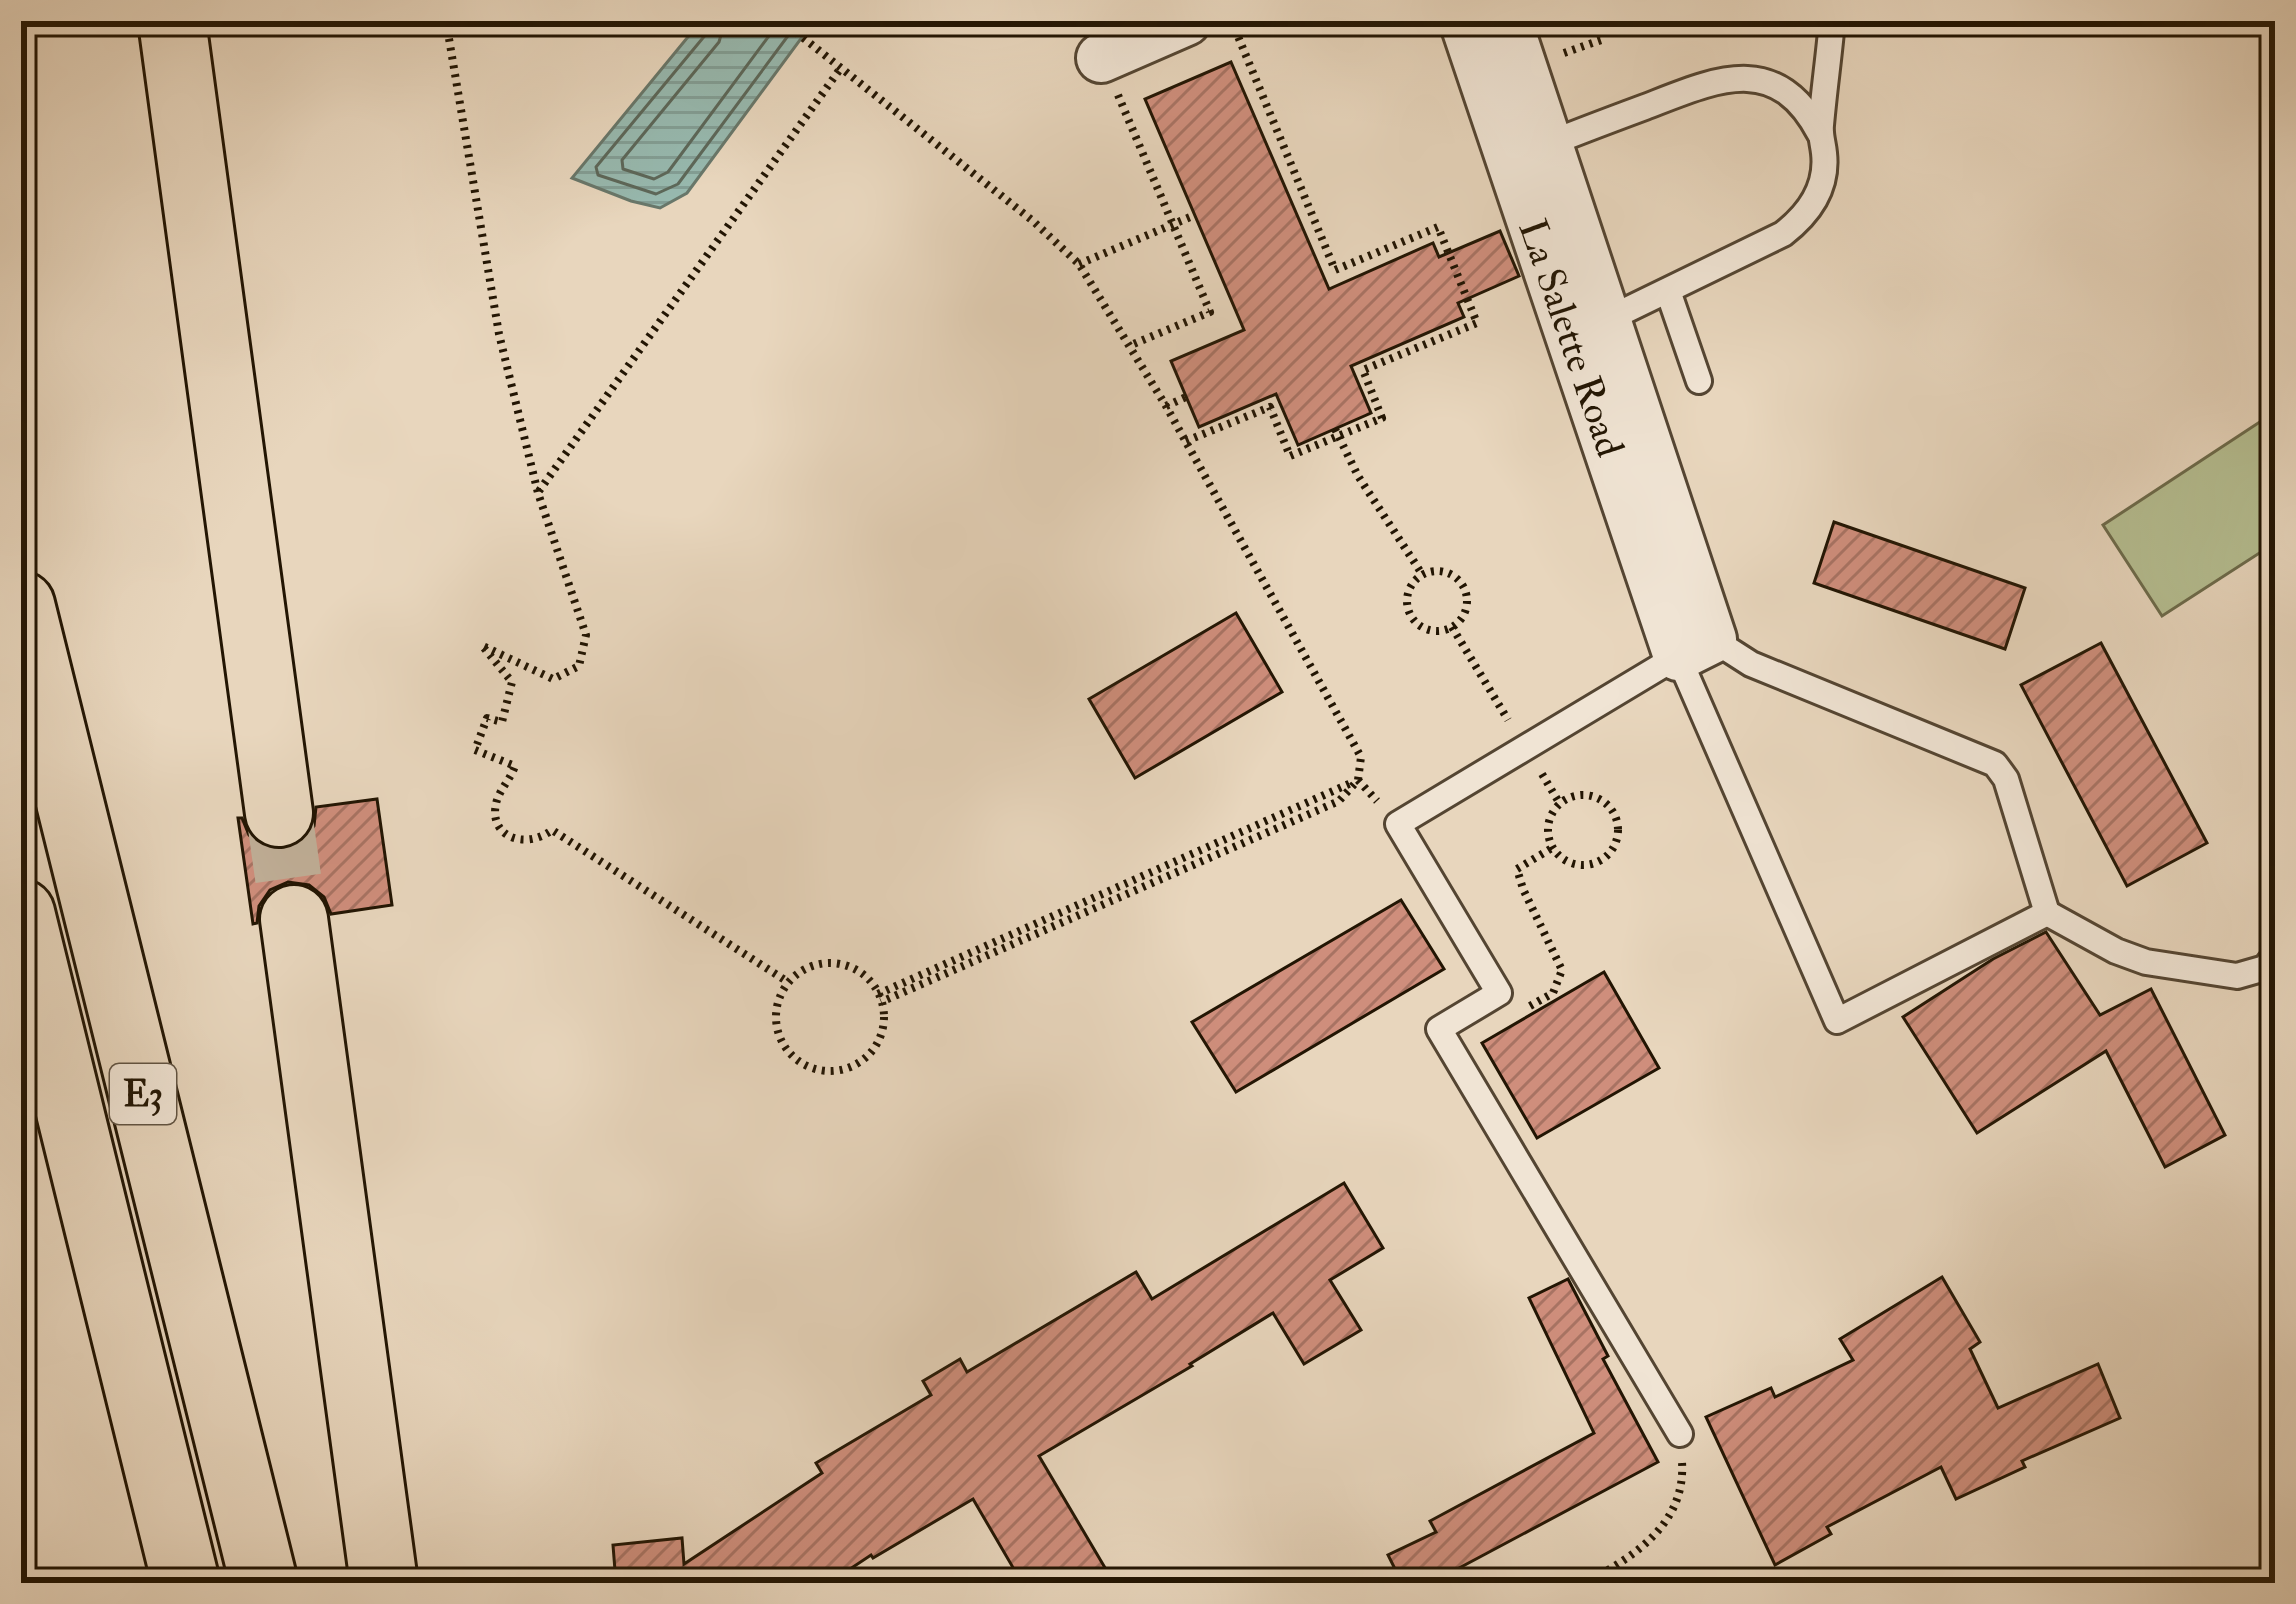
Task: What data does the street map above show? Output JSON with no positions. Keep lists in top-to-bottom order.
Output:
{
  "streets": {
    "highway": ["E3"],
    "street": ["La Salette Road"]
  }
}
